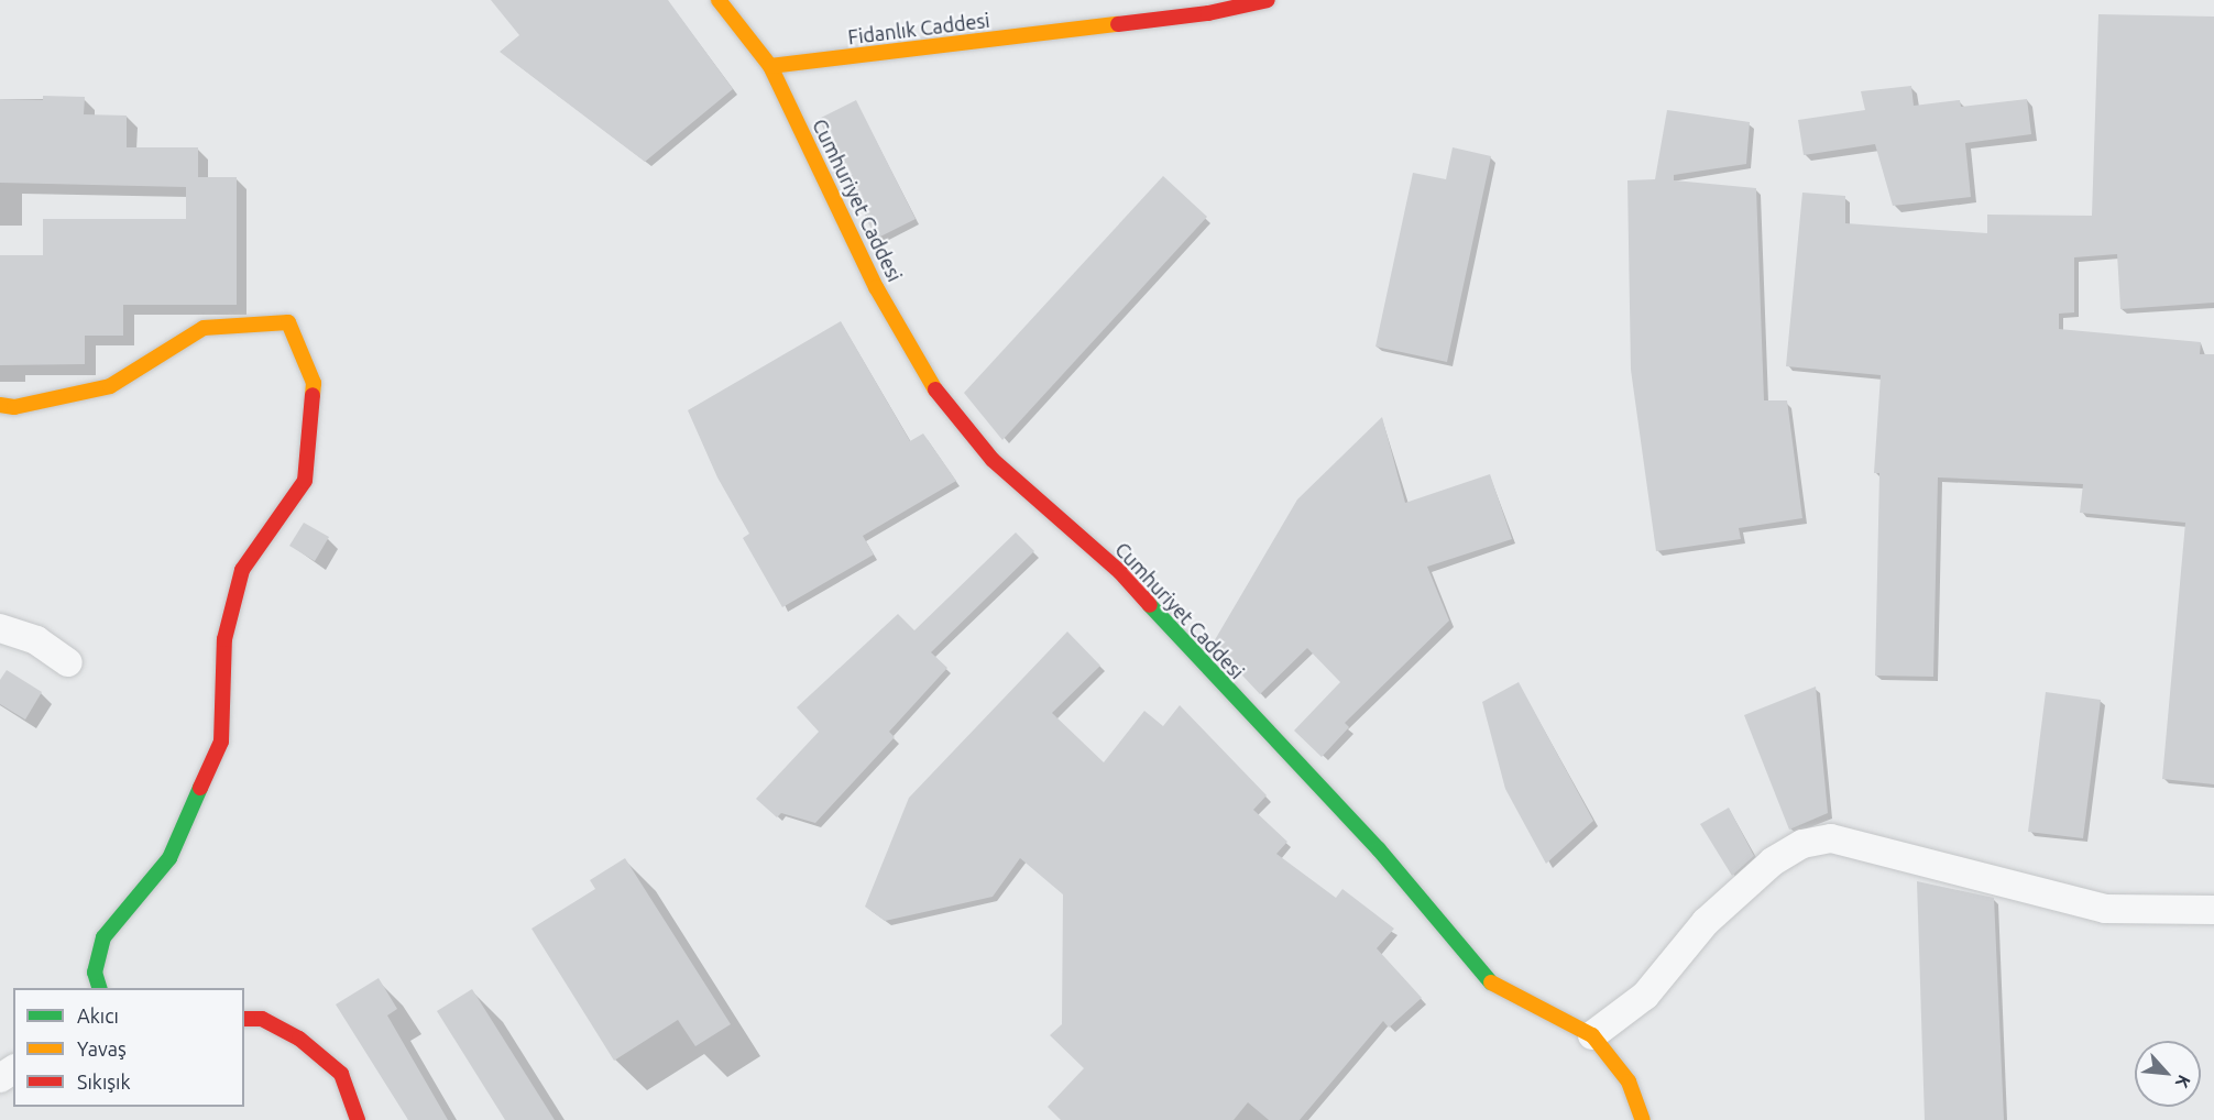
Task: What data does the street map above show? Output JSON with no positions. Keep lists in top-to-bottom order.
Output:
{
  "streets": {
    "street": ["Fidanlık Caddesi", "Cumhuriyet Caddesi"]
  },
  "crossings": [
    ["Fidanlık Caddesi", "Cumhuriyet Caddesi"]
  ],
  "legend": ["Akıcı", "Yavaş", "Sıkışık"],
  "north": "bottom right"
}
